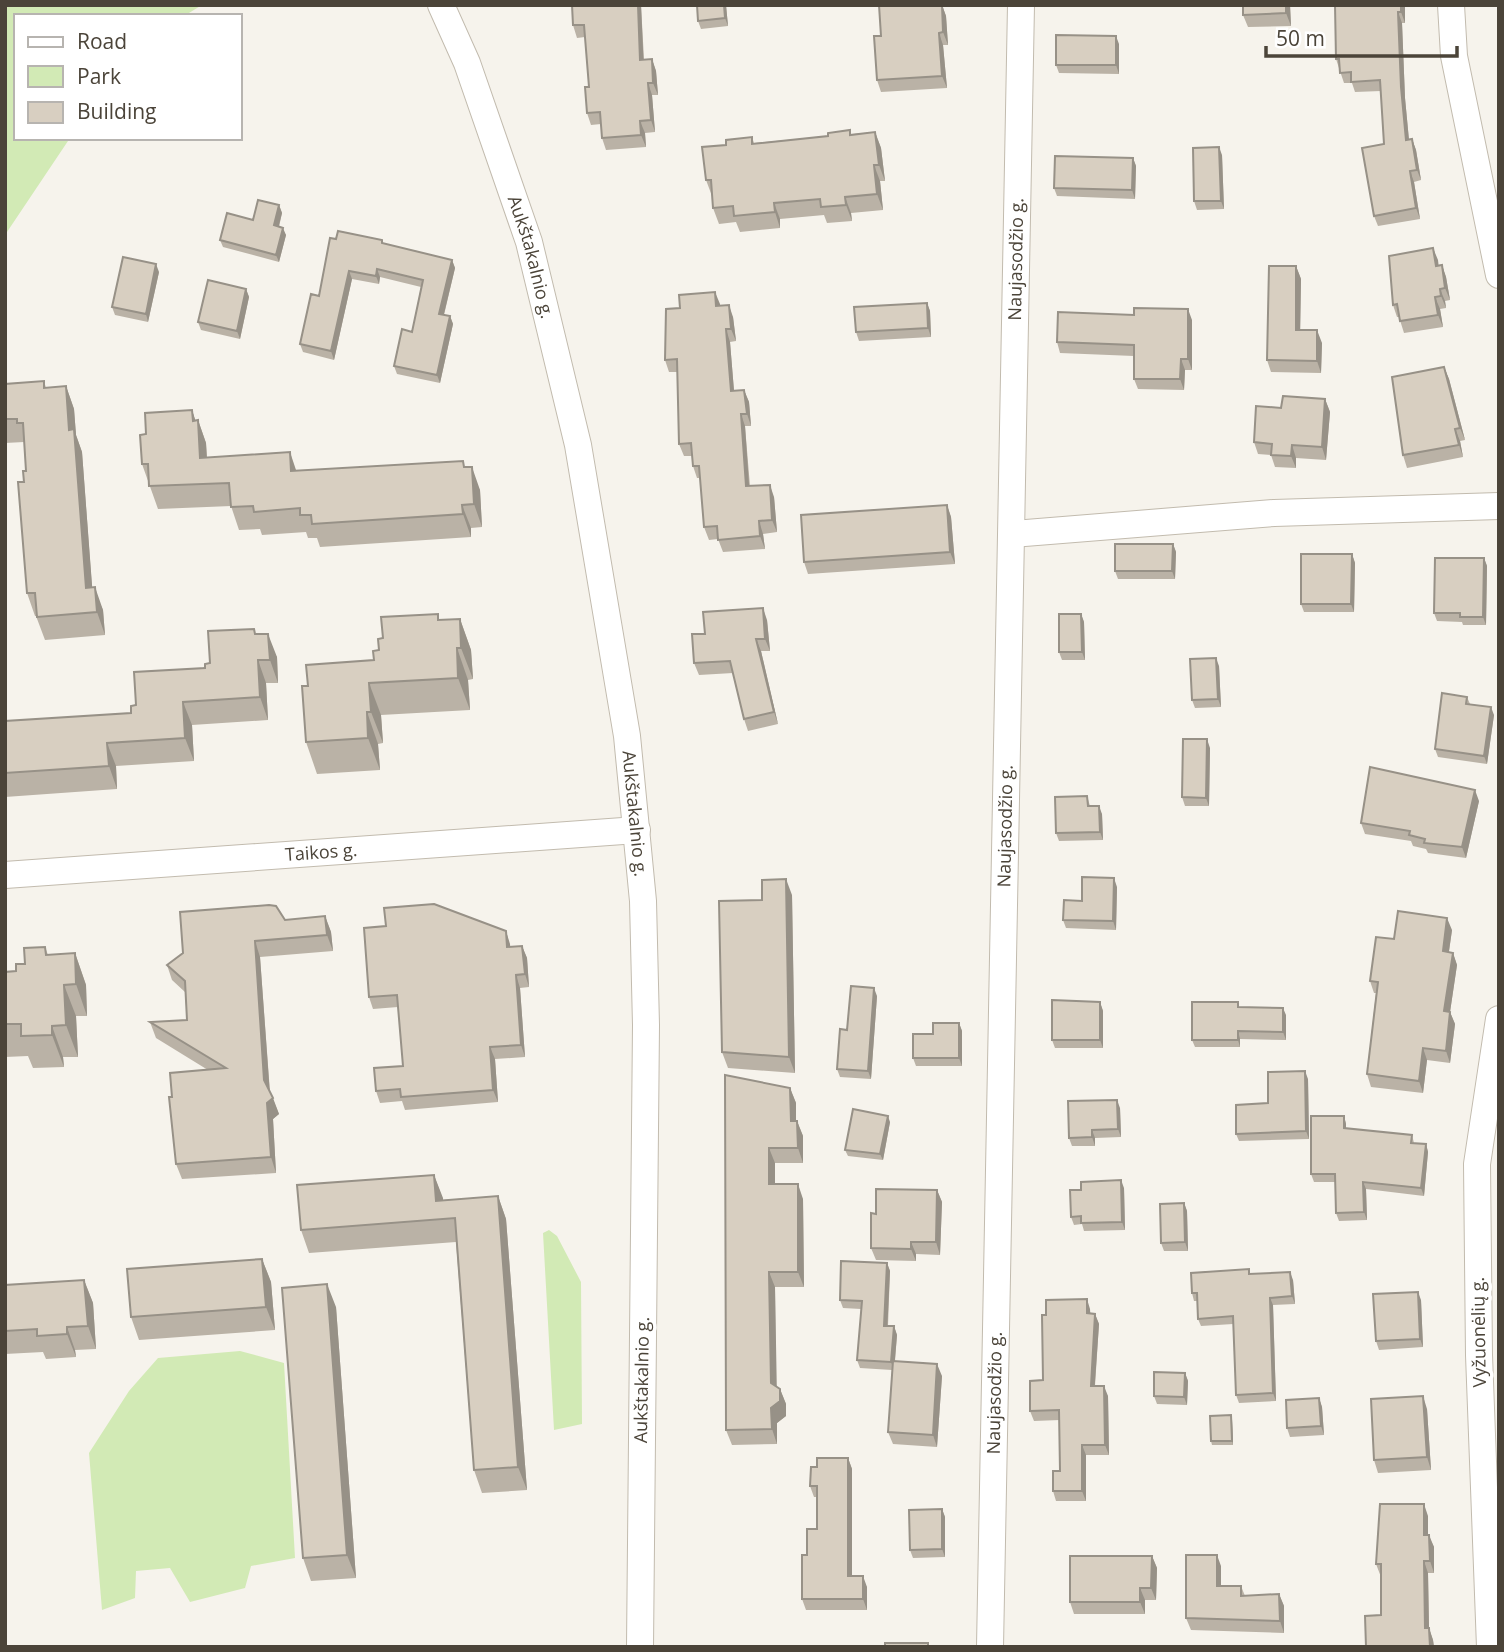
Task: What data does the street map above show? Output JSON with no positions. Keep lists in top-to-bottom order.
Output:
{
  "streets": {
    "street": [
      "Aukštakalnio g.",
      "Naujasodžio g.",
      "Taikos g.",
      "Vyžuonėlių g."
    ]
  },
  "crossings": [
    ["Aukštakalnio g.", "Taikos g."]
  ],
  "legend": ["Road", "Park", "Building"],
  "scale_bar": "50 m"
}
